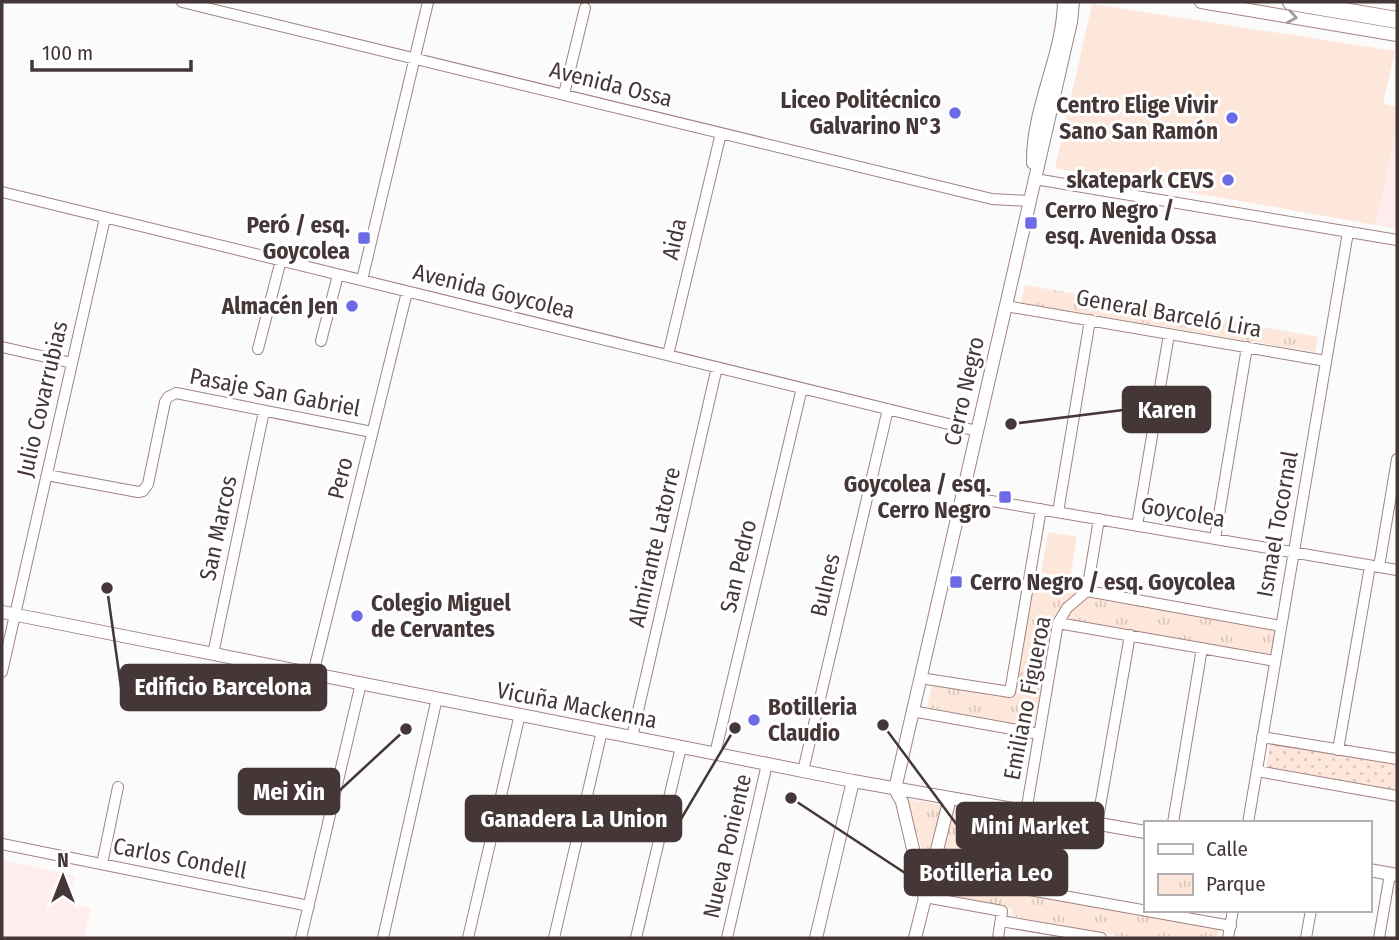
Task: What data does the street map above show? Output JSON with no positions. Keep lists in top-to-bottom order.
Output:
{
  "streets": {
    "main road": ["Cerro Negro", "Vicuña Mackenna"],
    "street": [
      "Avenida Ossa",
      "Aida",
      "Avenida Goycolea",
      "General Barceló Lira",
      "Pasaje San Gabriel",
      "Julio Covarrubias",
      "Pero",
      "Goycolea",
      "Ismael Tocornal",
      "San Marcos",
      "Almirante Latorre",
      "San Pedro",
      "Bulnes",
      "Emiliano Figueroa",
      "Nueva Poniente",
      "Carlos Condell"
    ]
  },
  "crossings": [
    ["Avenida Ossa", "Aida"],
    ["Avenida Ossa", "Cerro Negro"],
    ["Aida", "Avenida Goycolea"],
    ["Avenida Goycolea", "Cerro Negro"],
    ["Avenida Goycolea", "Julio Covarrubias"],
    ["Avenida Goycolea", "Pero"],
    ["Avenida Goycolea", "Almirante Latorre"],
    ["Avenida Goycolea", "San Pedro"],
    ["Avenida Goycolea", "Bulnes"],
    ["General Barceló Lira", "Cerro Negro"],
    ["General Barceló Lira", "Ismael Tocornal"],
    ["Cerro Negro", "Goycolea"],
    ["Cerro Negro", "Emiliano Figueroa"],
    ["Cerro Negro", "Vicuña Mackenna"],
    ["Pasaje San Gabriel", "Julio Covarrubias"],
    ["Pasaje San Gabriel", "Pero"],
    ["Pasaje San Gabriel", "San Marcos"],
    ["Julio Covarrubias", "Vicuña Mackenna"],
    ["Pero", "Vicuña Mackenna"],
    ["Goycolea", "Ismael Tocornal"],
    ["Goycolea", "Emiliano Figueroa"],
    ["San Marcos", "Vicuña Mackenna"],
    ["Almirante Latorre", "Vicuña Mackenna"],
    ["San Pedro", "Vicuña Mackenna"],
    ["Bulnes", "Vicuña Mackenna"],
    ["Emiliano Figueroa", "Vicuña Mackenna"],
    ["Vicuña Mackenna", "Nueva Poniente"]
  ],
  "places": {
    "other": [
      "Liceo Politécnico Galvarino N°3",
      "Centro Elige Vivir Sano San Ramón",
      "skatepark CEVS",
      "Almacén Jen",
      "Karen",
      "Edificio Barcelona",
      "Colegio Miguel de Cervantes",
      "Botilleria Claudio",
      "Mini Market",
      "Ganadera La Union",
      "Mei Xin",
      "Botilleria Leo"
    ],
    "transit": [
      "Cerro Negro / esq. Avenida Ossa",
      "Peró / esq. Goycolea",
      "Goycolea / esq. Cerro Negro",
      "Cerro Negro / esq. Goycolea"
    ]
  },
  "legend": ["Calle", "Parque"],
  "scale_bar": "100 m",
  "north": "top"
}
